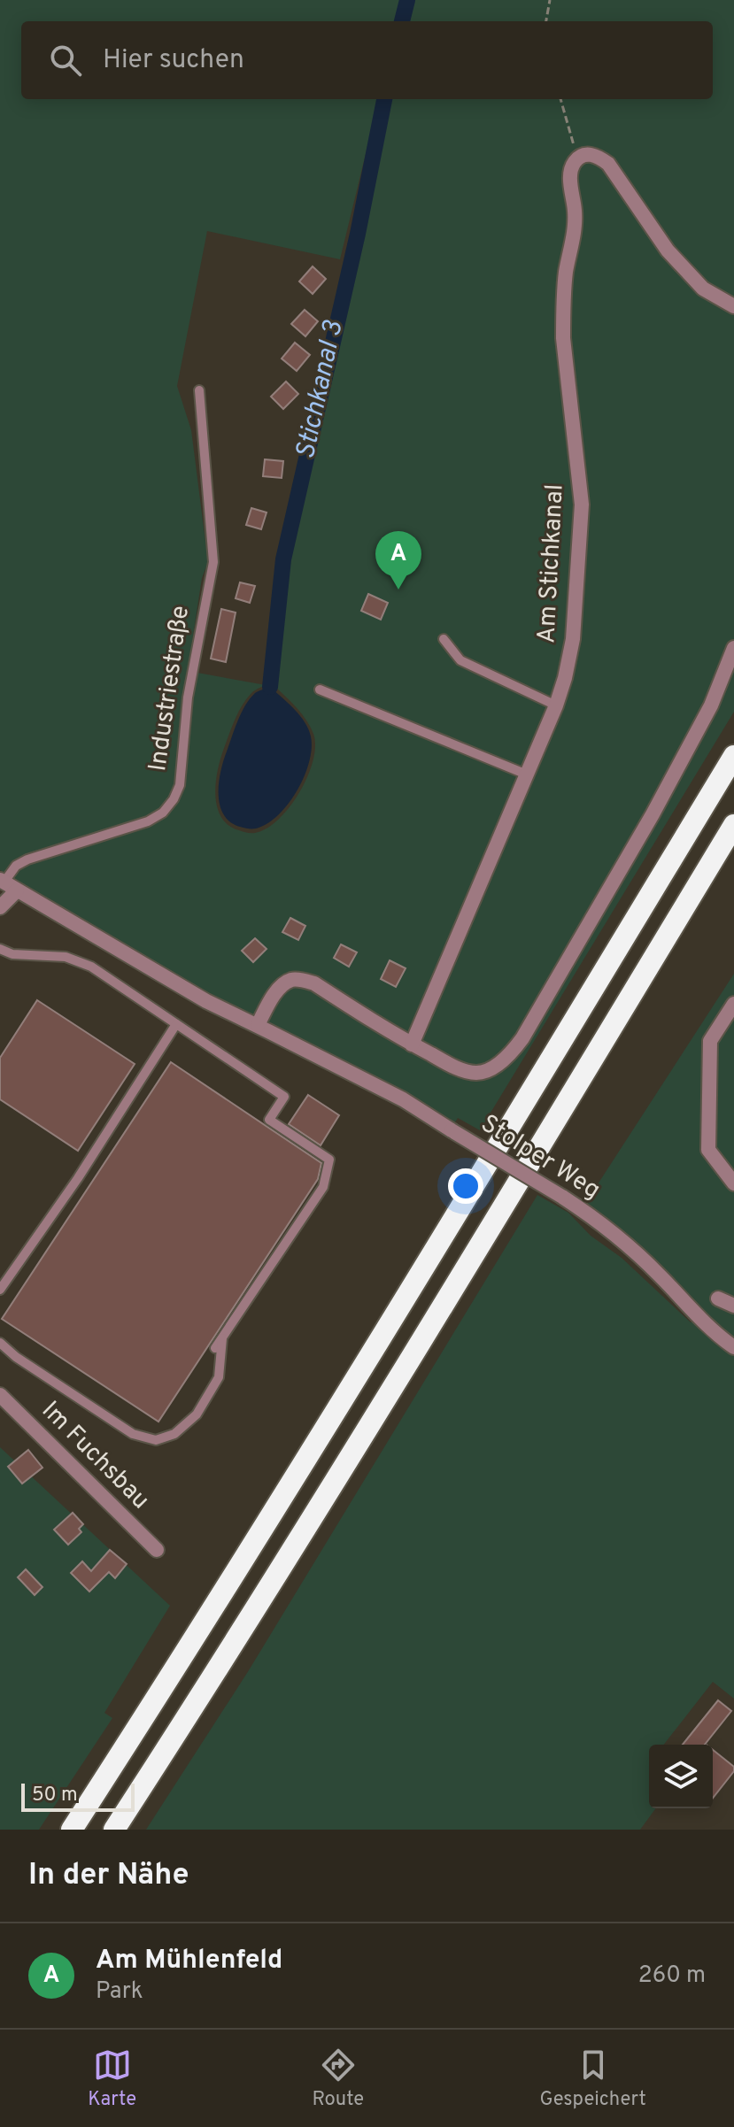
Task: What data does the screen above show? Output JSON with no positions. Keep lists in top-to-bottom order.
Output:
{
  "streets": {
    "street": [
      "Am Stichkanal",
      "Industriestraße",
      "Stolper Weg",
      "Im Fuchsbau"
    ]
  },
  "crossings": [
    ["Industriestraße", "Stolper Weg"]
  ],
  "water": ["Stichkanal 3"],
  "scale_bar": "50 m",
  "page": {
    "search": "Hier suchen",
    "pins": "A",
    "scale": "50 m",
    "heading": "In der Nähe",
    "list": [
      {
        "mark": "A",
        "name": "Am Mühlenfeld",
        "note": "Park",
        "value": "260 m"
      }
    ],
    "nav": ["Karte", "Route", "Gespeichert"]
  }
}
